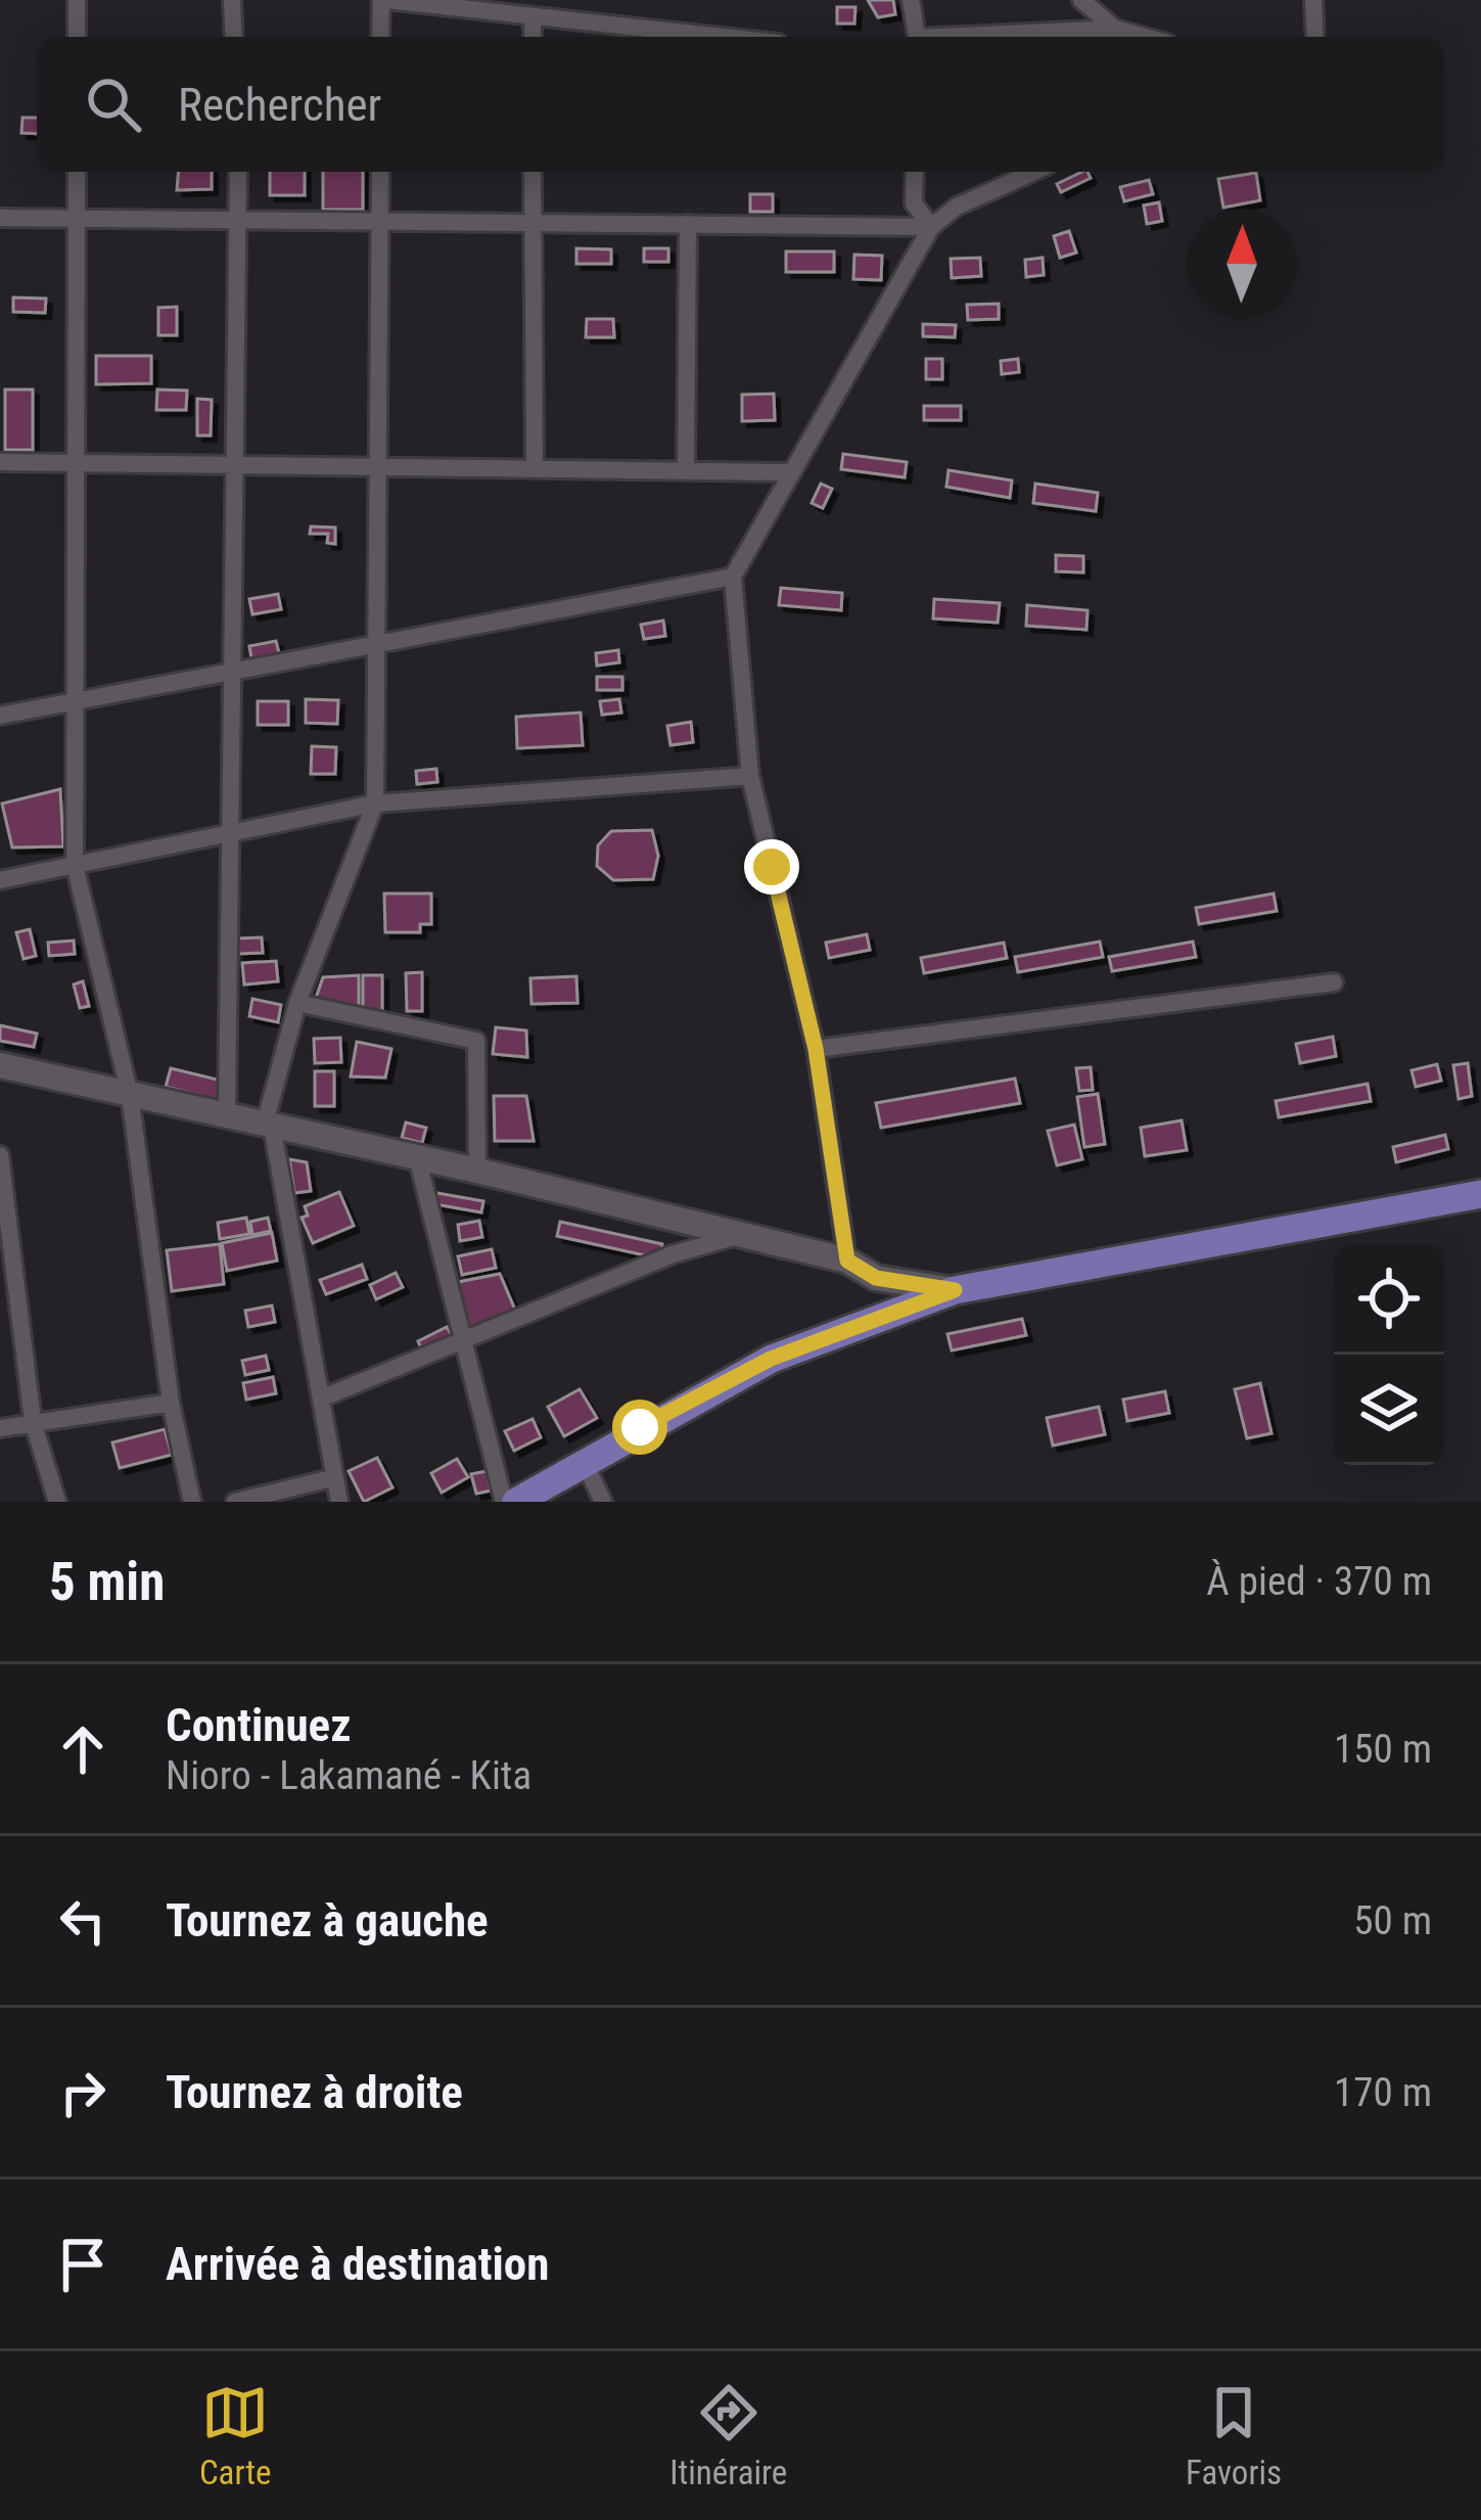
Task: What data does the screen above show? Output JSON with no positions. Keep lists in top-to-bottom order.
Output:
{
  "north": "top",
  "page": {
    "search": "Rechercher",
    "heading": ["5 min", "À pied · 370 m"],
    "list": [
      ["Continuez", "Nioro - Lakamané - Kita", "150 m"],
      ["Tournez à gauche", "50 m"],
      ["Tournez à droite", "170 m"],
      "Arrivée à destination"
    ],
    "nav": ["Carte", "Itinéraire", "Favoris"]
  }
}
